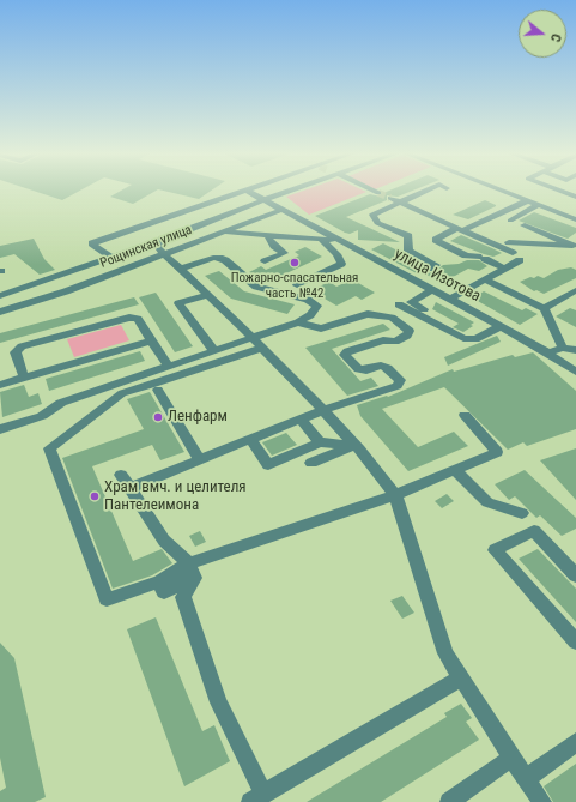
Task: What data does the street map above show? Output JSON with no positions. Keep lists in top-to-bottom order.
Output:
{
  "streets": {
    "street": ["Рощинская улица", "улица Изотова"]
  },
  "crossings": [
    ["Рощинская улица", "улица Изотова"]
  ],
  "places": ["Пожарно-спасательная часть №42", "Ленфарм", "Храм вмч. и целителя Пантелеимона"],
  "north": "right"
}
